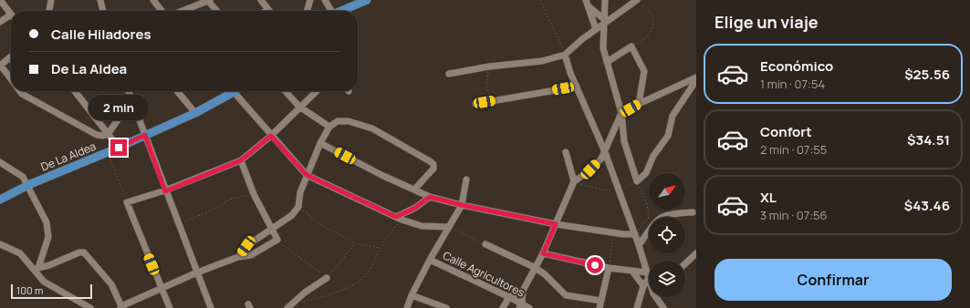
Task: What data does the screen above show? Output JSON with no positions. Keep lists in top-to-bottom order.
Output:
{
  "streets": {
    "main road": ["De La Aldea"],
    "street": ["Calle Agricultores"]
  },
  "scale_bar": "100 m",
  "north": "top right",
  "page": {
    "heading": "Elige un viaje",
    "banner": ["Calle Hiladores", "De La Aldea"],
    "list": [
      {
        "name": "Económico",
        "note": "1 min · 07:54",
        "value": "$25.56"
      },
      {
        "name": "Confort",
        "note": "2 min · 07:55",
        "value": "$34.51"
      },
      {
        "name": "XL",
        "note": "3 min · 07:56",
        "value": "$43.46"
      }
    ],
    "bubble": "2 min",
    "buttons": "Confirmar",
    "scale": "100 m"
  }
}
